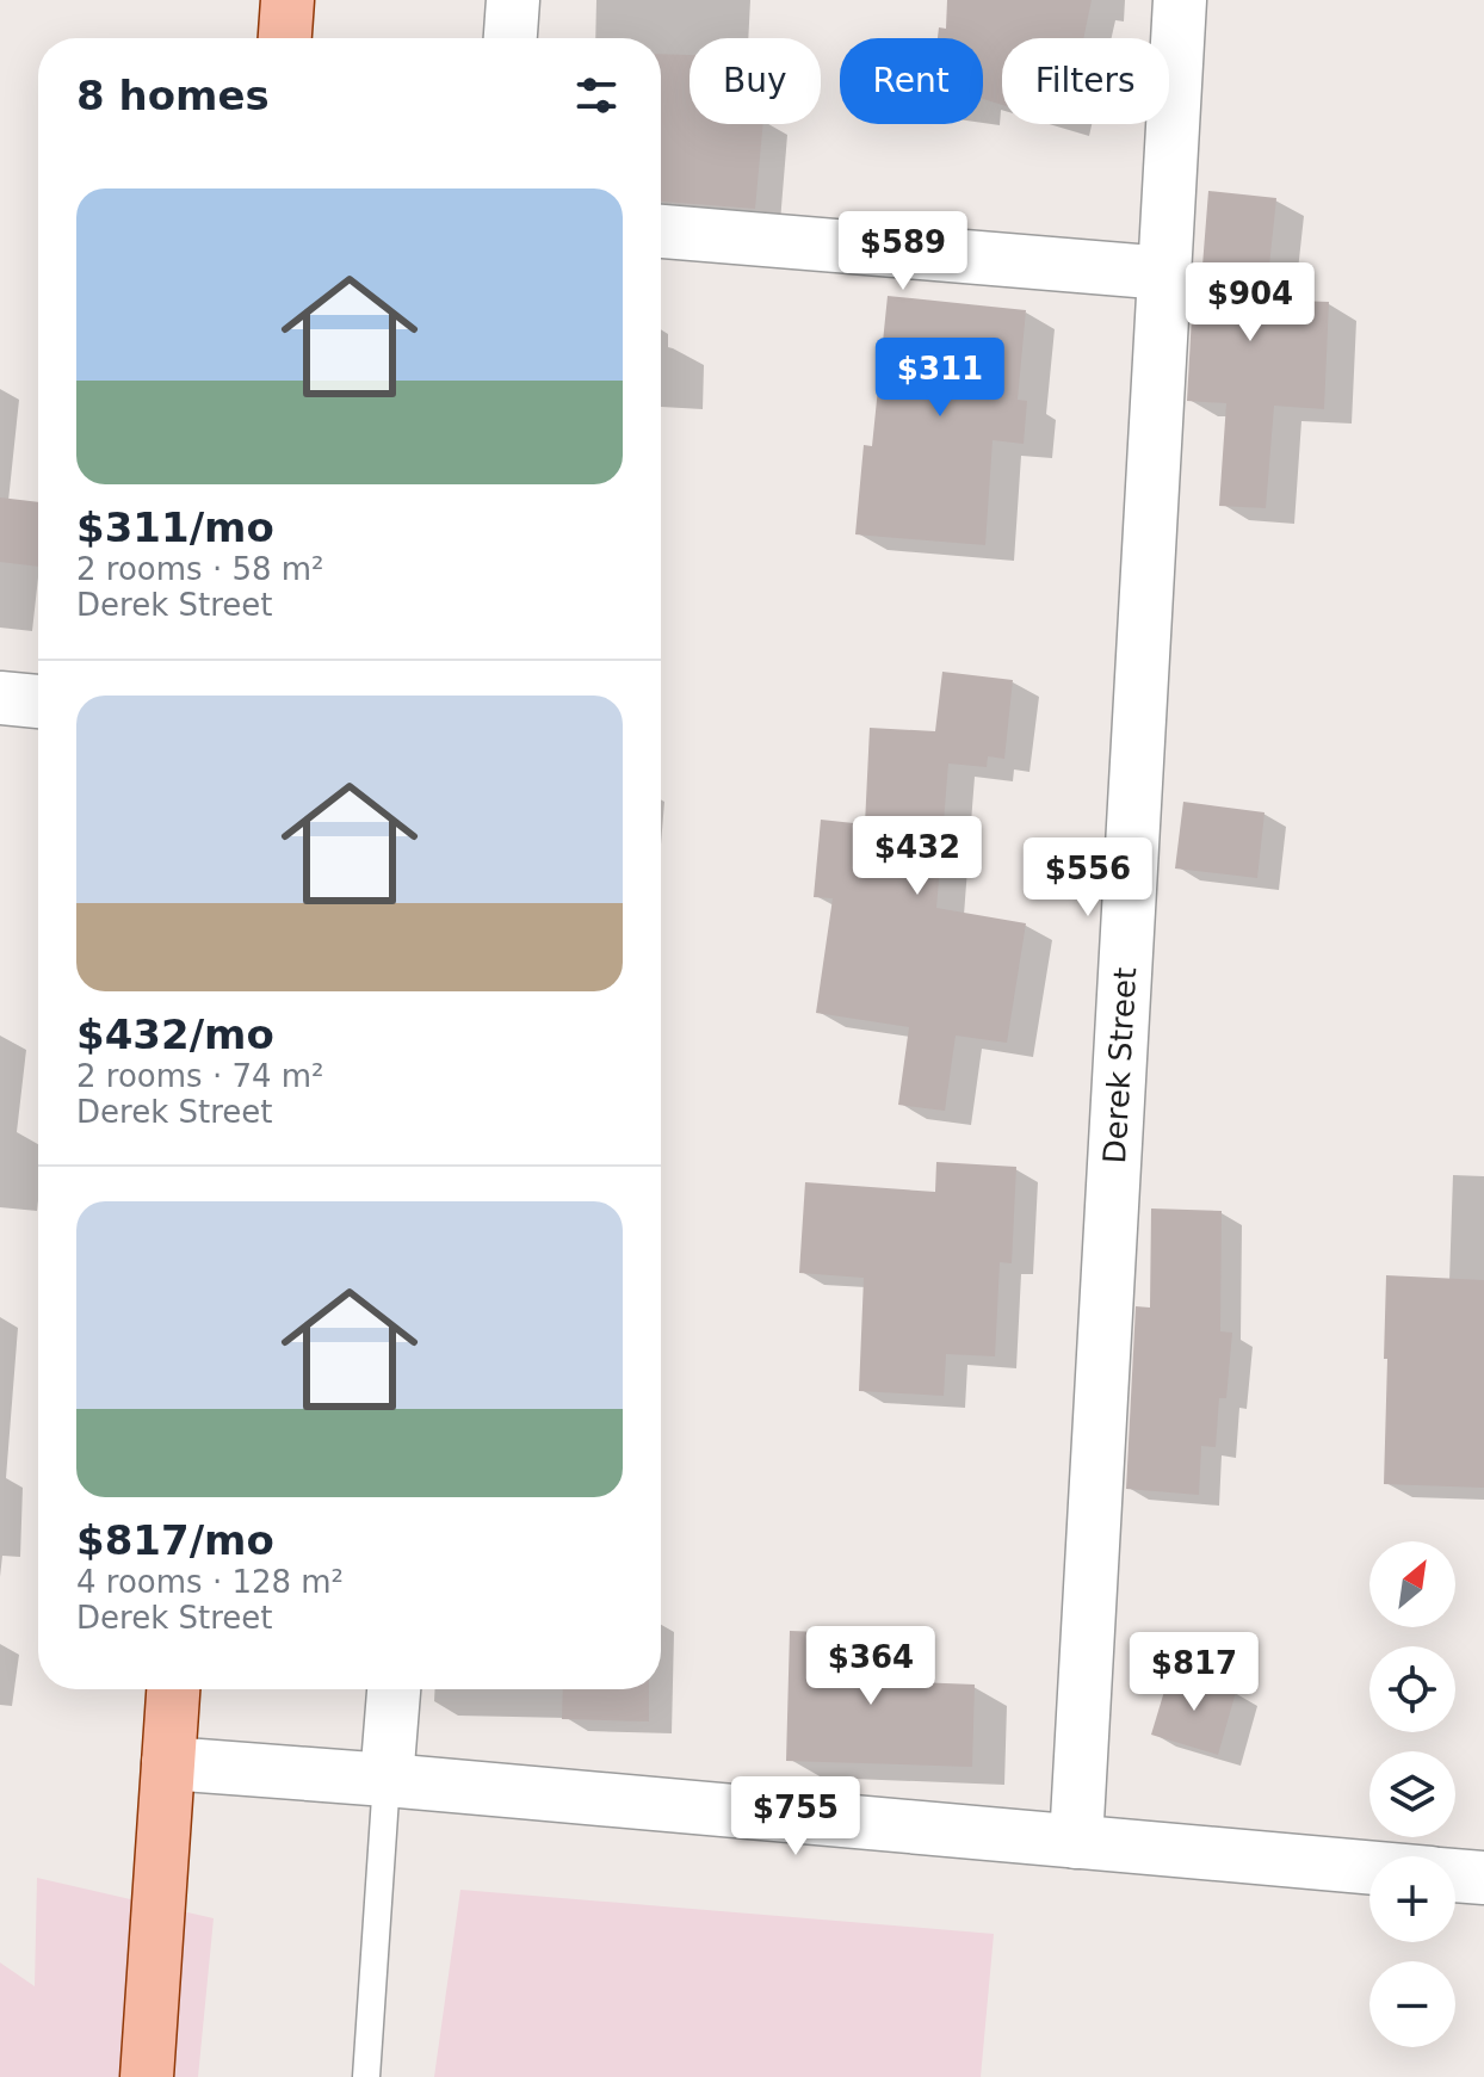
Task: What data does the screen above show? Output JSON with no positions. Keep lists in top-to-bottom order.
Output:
{
  "streets": {
    "street": ["Derek Street"]
  },
  "north": "top right",
  "page": {
    "chip": ["Buy", "Rent", "Filters"],
    "heading": "8 homes",
    "list": [
      {
        "name": "$311/mo",
        "note": "2 rooms · 58 m² · Derek Street"
      },
      {
        "name": "$432/mo",
        "note": "2 rooms · 74 m² · Derek Street"
      },
      {
        "name": "$817/mo",
        "note": "4 rooms · 128 m² · Derek Street"
      }
    ],
    "price": [
      "$589",
      "$904",
      "$311",
      "$432",
      "$556",
      "$364",
      "$817",
      "$755"
    ],
    "map_buttons": ["+", "−"]
  }
}
